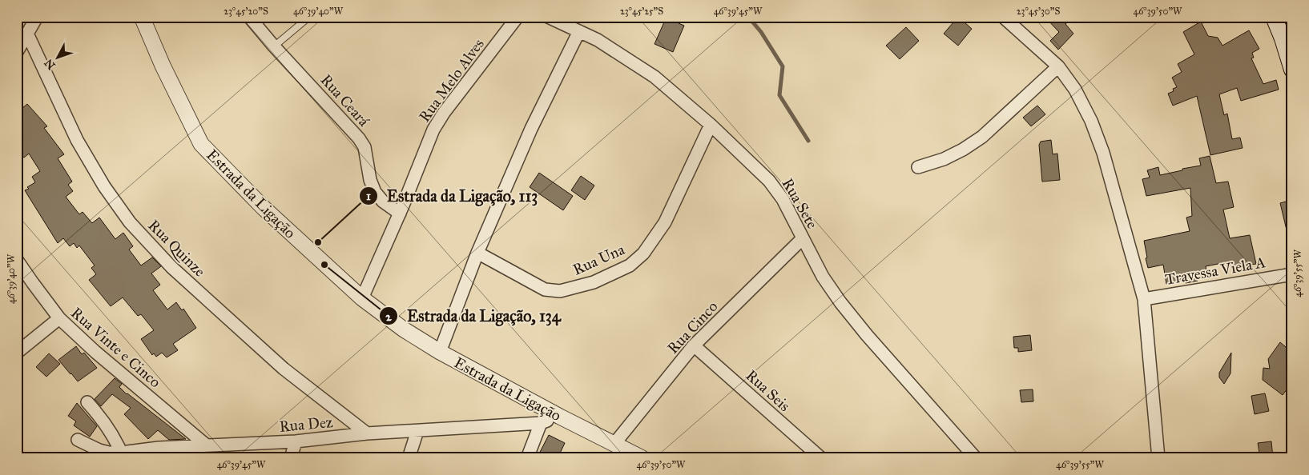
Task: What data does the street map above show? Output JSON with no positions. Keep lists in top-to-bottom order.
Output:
{
  "streets": {
    "street": [
      "Rua Melo Alves",
      "Rua Ceará",
      "Estrada da Ligação",
      "Rua Sete",
      "Rua Quinze",
      "Rua Una",
      "Travessa Viela A",
      "Rua Cinco",
      "Rua Vinte e Cinco",
      "Rua Seis",
      "Rua Dez"
    ]
  },
  "crossings": [
    ["Rua Melo Alves", "Rua Ceará"],
    ["Rua Melo Alves", "Estrada da Ligação"],
    ["Estrada da Ligação", "Rua Cinco"],
    ["Estrada da Ligação", "Rua Dez"],
    ["Rua Sete", "Rua Una"],
    ["Rua Sete", "Rua Cinco"],
    ["Rua Quinze", "Rua Dez"],
    ["Rua Cinco", "Rua Seis"],
    ["Rua Vinte e Cinco", "Rua Dez"]
  ],
  "places": ["Estrada da Ligação, 113", "Estrada da Ligação, 134"],
  "north": "bottom left",
  "coordinates": [
    "23°45'20\"S",
    "46°39'40\"W",
    "23°45'25\"S",
    "46°39'45\"W",
    "23°45'30\"S",
    "46°39'50\"W",
    "46°39'55\"W"
  ]
}
